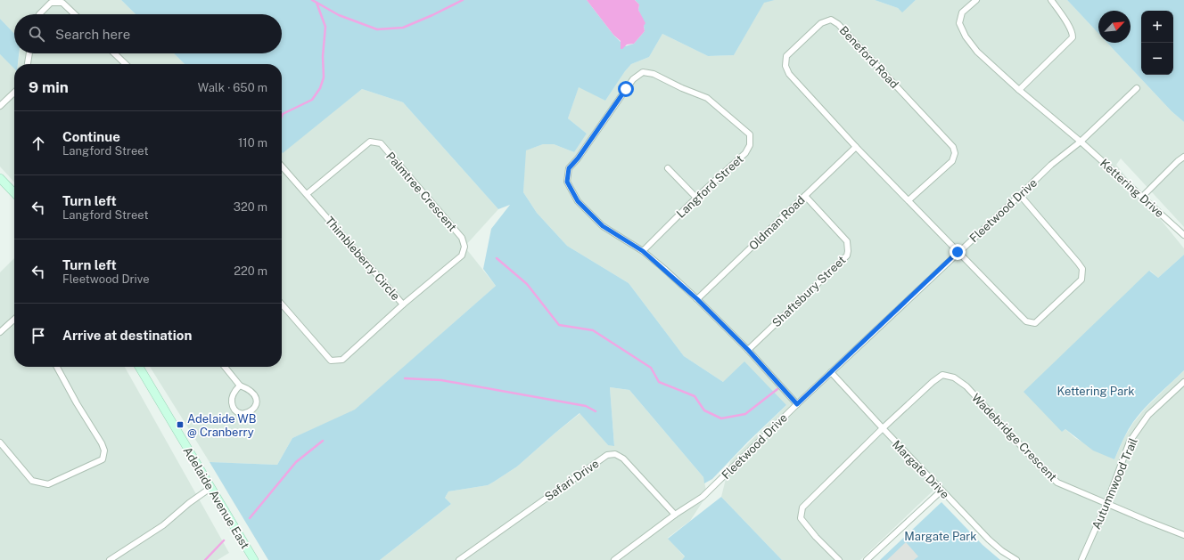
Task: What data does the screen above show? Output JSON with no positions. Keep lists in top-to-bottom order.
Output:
{
  "streets": {
    "main road": ["Adelaide Avenue East"],
    "street": [
      "Beneford Road",
      "Langford Street",
      "Kettering Drive",
      "Palmtree Crescent",
      "Fleetwood Drive",
      "Oldman Road",
      "Thimbleberry Circle",
      "Shaftsbury Street",
      "Wadebridge Crescent",
      "Margate Drive",
      "Safari Drive",
      "Autumnwood Trail"
    ]
  },
  "crossings": [
    ["Beneford Road", "Fleetwood Drive"],
    ["Beneford Road", "Oldman Road"],
    ["Langford Street", "Fleetwood Drive"],
    ["Langford Street", "Oldman Road"],
    ["Langford Street", "Shaftsbury Street"],
    ["Kettering Drive", "Fleetwood Drive"],
    ["Palmtree Crescent", "Thimbleberry Circle"],
    ["Fleetwood Drive", "Margate Drive"],
    ["Fleetwood Drive", "Safari Drive"],
    ["Oldman Road", "Shaftsbury Street"],
    ["Wadebridge Crescent", "Margate Drive"],
    ["Wadebridge Crescent", "Autumnwood Trail"]
  ],
  "parks": ["Kettering Park", "Margate Park"],
  "places": {
    "transit": ["Adelaide WB @ Cranberry"]
  },
  "north": "top right",
  "page": {
    "map_buttons": ["+", "−"],
    "search": "Search here",
    "heading": ["9 min", "Walk · 650 m"],
    "list": [
      ["Continue", "Langford Street", "110 m"],
      ["Turn left", "Langford Street", "320 m"],
      ["Turn left", "Fleetwood Drive", "220 m"],
      "Arrive at destination"
    ]
  }
}
